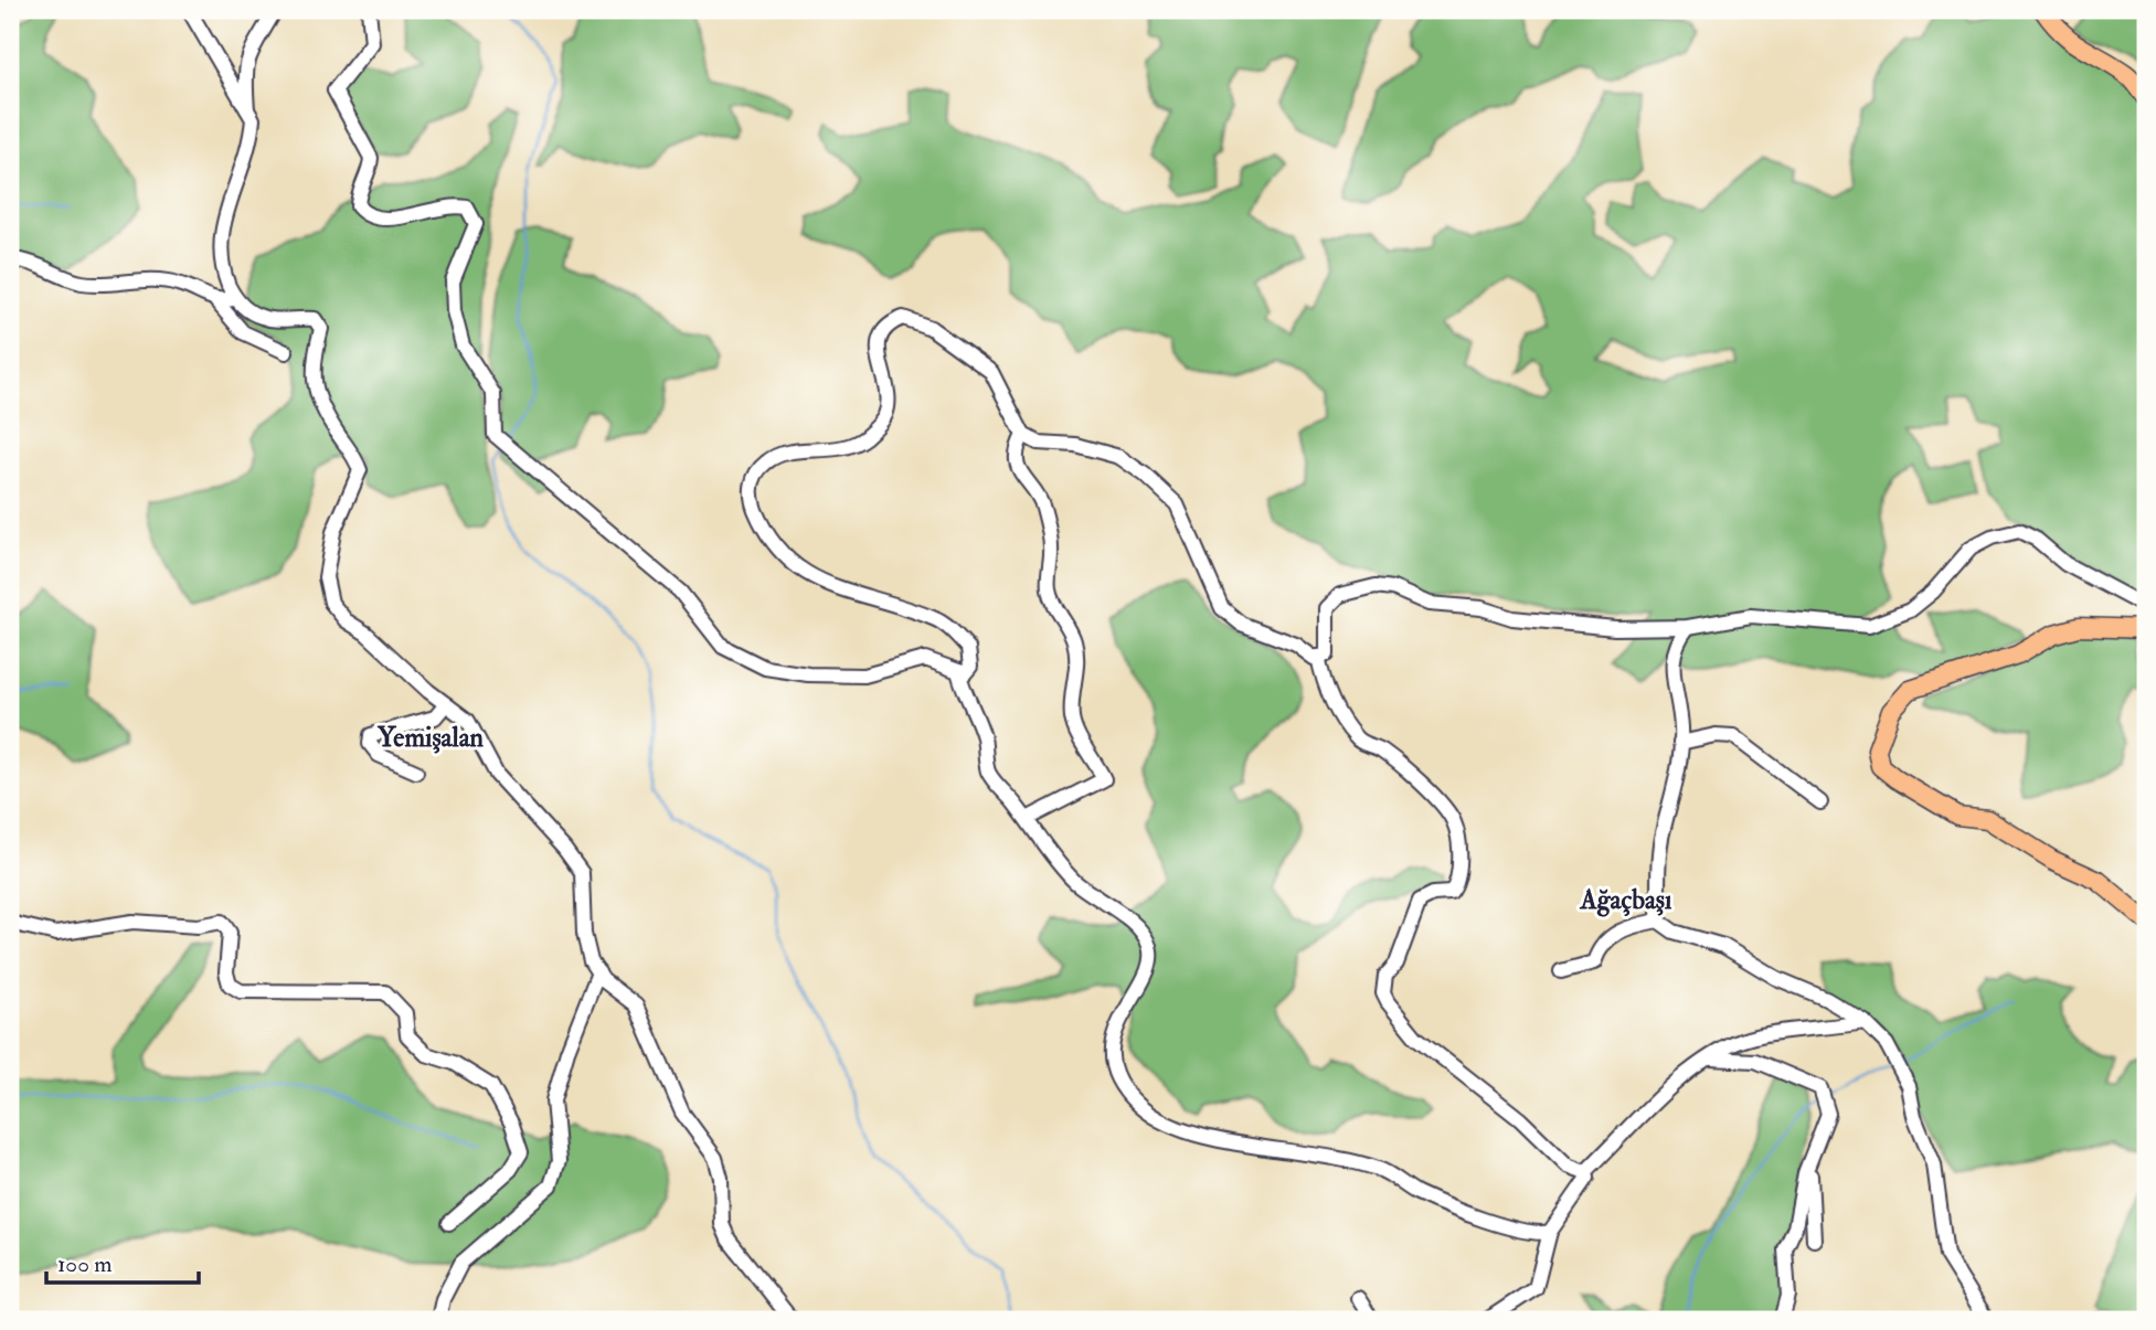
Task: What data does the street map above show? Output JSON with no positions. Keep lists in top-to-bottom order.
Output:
{
  "districts": ["Yemişalan", "Ağaçbaşı"],
  "scale_bar": "100 m"
}
